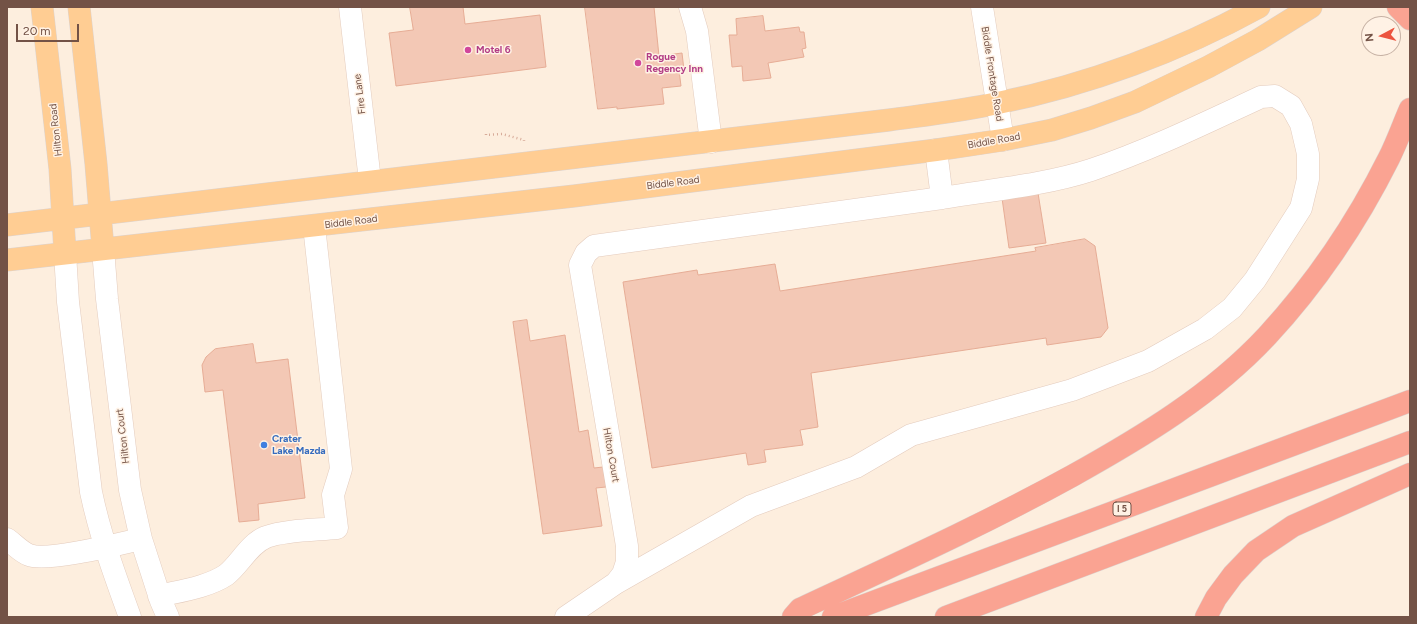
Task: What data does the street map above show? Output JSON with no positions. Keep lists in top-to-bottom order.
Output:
{
  "streets": {
    "highway": ["I 5"],
    "main road": ["Hilton Road", "Biddle Road"],
    "street": ["Biddle Frontage Road", "Fire Lane", "Hilton Court"]
  },
  "crossings": [
    ["Biddle Frontage Road", "Biddle Road"],
    ["Hilton Road", "Biddle Road"],
    ["Biddle Road", "Hilton Court"]
  ],
  "places": ["Motel 6", "Rogue Regency Inn", "Crater Lake Mazda"],
  "scale_bar": "20 m",
  "north": "left"
}
